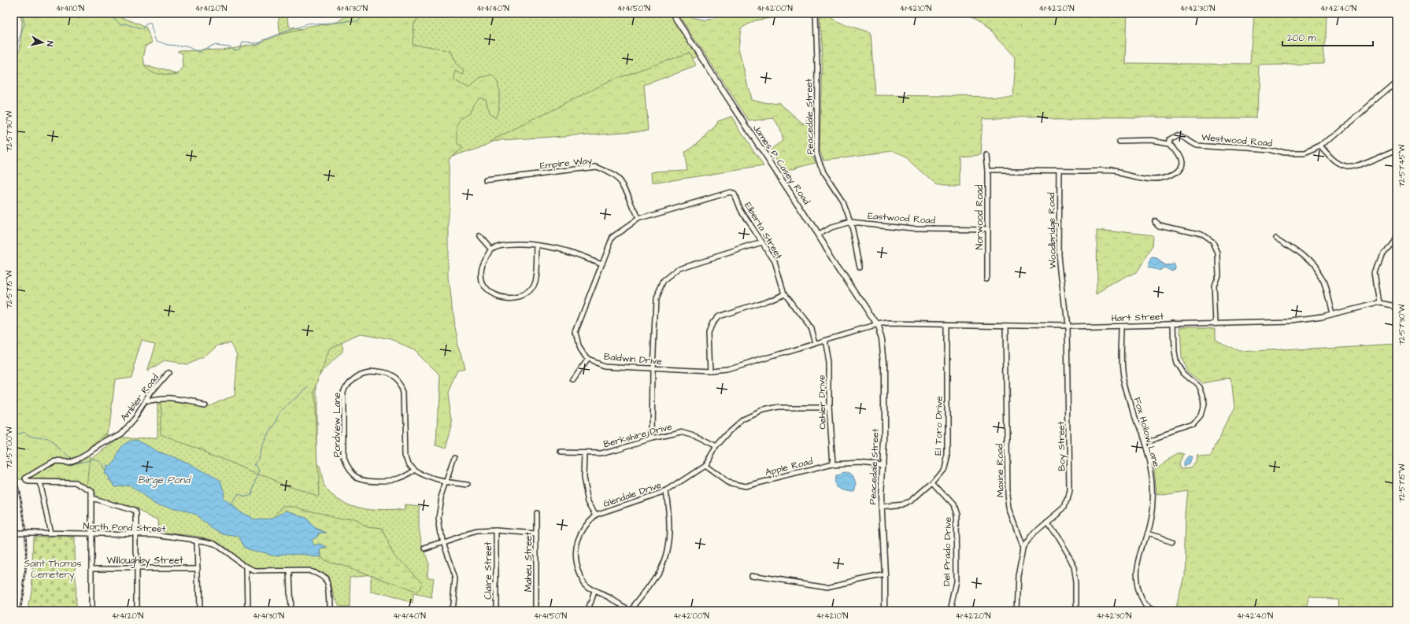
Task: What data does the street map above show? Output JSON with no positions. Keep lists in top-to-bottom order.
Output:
{
  "streets": {
    "main road": ["Peacedale Street", "James P. Casey Road"],
    "street": [
      "Westwood Road",
      "Empire Way",
      "Norwood Road",
      "Eastwood Road",
      "Elberta Street",
      "Woodbridge Road",
      "Hart Street",
      "Baldwin Drive",
      "Ambler Road",
      "Oehler Drive",
      "Pondview Lane",
      "El Toro Drive",
      "Fox Hollow Lane",
      "Berkshire Drive",
      "Boy Street",
      "Apple Road",
      "Maxine Road",
      "Glendale Drive",
      "North Pond Street",
      "Del Prado Drive",
      "Willoughby Street",
      "Maheu Street",
      "Claire Street"
    ]
  },
  "crossings": [
    ["Peacedale Street", "James P. Casey Road"],
    ["Peacedale Street", "Eastwood Road"],
    ["Peacedale Street", "Hart Street"],
    ["Peacedale Street", "Baldwin Drive"],
    ["Peacedale Street", "El Toro Drive"],
    ["Peacedale Street", "Apple Road"],
    ["Empire Way", "Elberta Street"],
    ["James P. Casey Road", "Eastwood Road"],
    ["James P. Casey Road", "Hart Street"],
    ["James P. Casey Road", "Baldwin Drive"],
    ["Norwood Road", "Eastwood Road"],
    ["Elberta Street", "Baldwin Drive"],
    ["Woodbridge Road", "Hart Street"],
    ["Woodbridge Road", "Boy Street"],
    ["Hart Street", "Baldwin Drive"],
    ["Hart Street", "El Toro Drive"],
    ["Hart Street", "Fox Hollow Lane"],
    ["Hart Street", "Boy Street"],
    ["Hart Street", "Maxine Road"],
    ["Baldwin Drive", "Oehler Drive"],
    ["Oehler Drive", "Apple Road"],
    ["Oehler Drive", "Glendale Drive"],
    ["El Toro Drive", "Del Prado Drive"],
    ["Berkshire Drive", "Glendale Drive"],
    ["Boy Street", "Maxine Road"],
    ["Apple Road", "Glendale Drive"]
  ],
  "water": ["Birge Pond"],
  "parks": ["Saint Thomas Cemetery"],
  "scale_bar": "200 m",
  "north": "right",
  "coordinates": [
    "41°41'10\"N",
    "41°41'20\"N",
    "41°41'30\"N",
    "41°41'40\"N",
    "41°41'50\"N",
    "41°42'00\"N",
    "41°42'10\"N",
    "41°42'20\"N",
    "41°42'30\"N",
    "41°42'40\"N",
    "72°57'30\"W",
    "72°57'45\"W",
    "72°57'15\"W",
    "72°57'00\"W"
  ]
}
